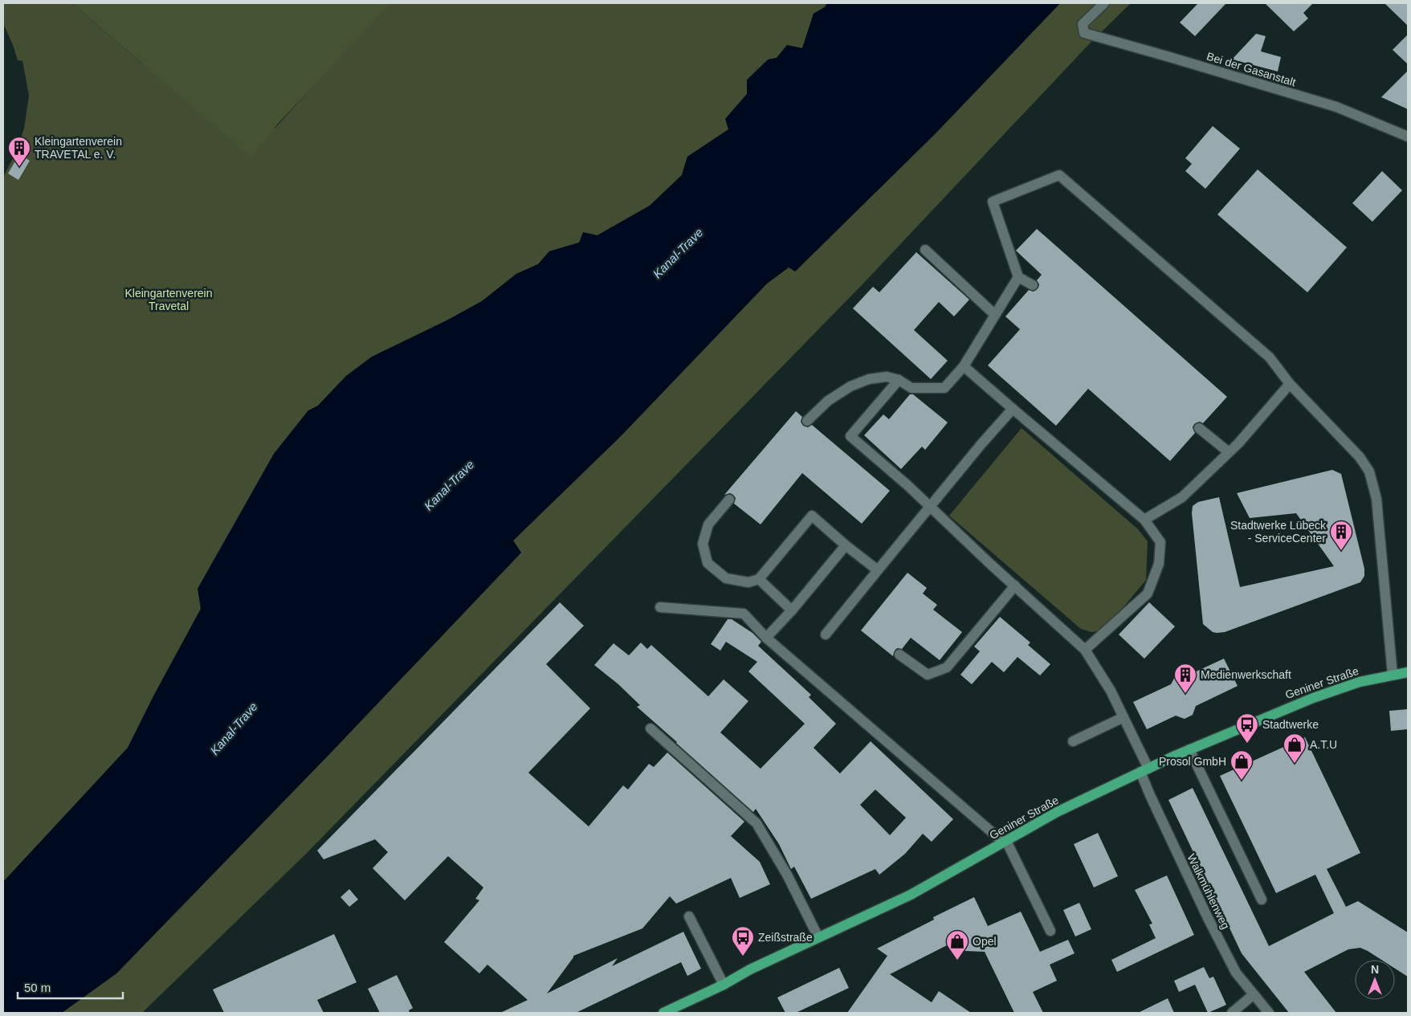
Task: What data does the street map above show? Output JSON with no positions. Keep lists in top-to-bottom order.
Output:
{
  "streets": {
    "main road": ["Geniner Straße"],
    "street": ["Bei der Gasanstalt", "Walkmühlenweg"]
  },
  "crossings": [
    ["Geniner Straße", "Walkmühlenweg"]
  ],
  "water": ["Kanal-Trave"],
  "parks": ["Kleingartenverein Travetal"],
  "places": {
    "building": ["Kleingartenverein TRAVETAL e. V.", "Stadtwerke Lübeck - ServiceCenter", "Medienwerkschaft"],
    "bus stop": ["Stadtwerke", "Zeißstraße"],
    "shop": ["A.T.U", "Prosol GmbH", "Opel"]
  },
  "scale_bar": "50 m",
  "north": "top"
}
